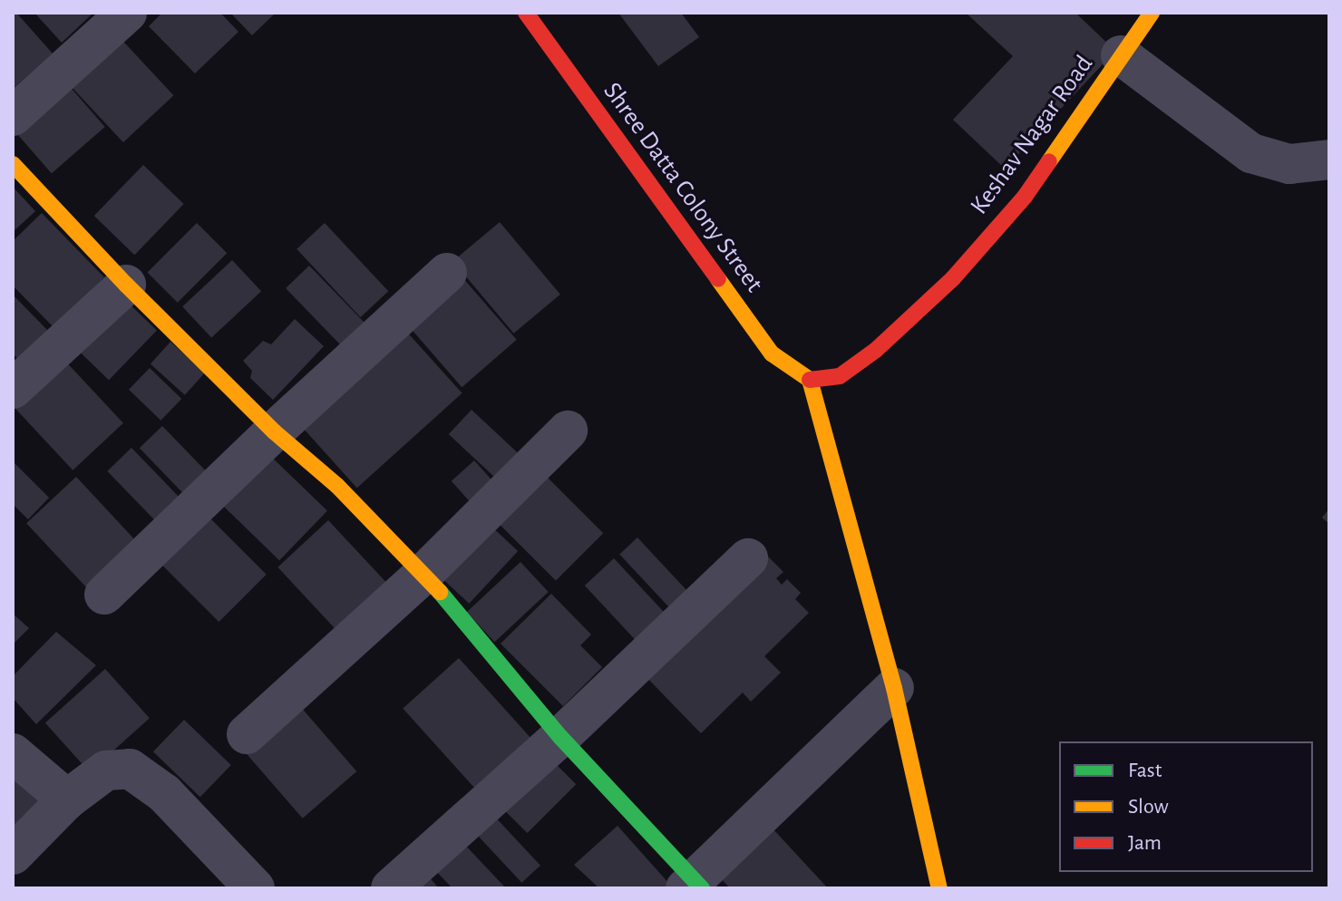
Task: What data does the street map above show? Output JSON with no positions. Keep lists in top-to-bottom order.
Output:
{
  "streets": {
    "street": ["Keshav Nagar Road", "Shree Datta Colony Street"]
  },
  "crossings": [
    ["Keshav Nagar Road", "Shree Datta Colony Street"]
  ],
  "legend": ["Fast", "Slow", "Jam"]
}
